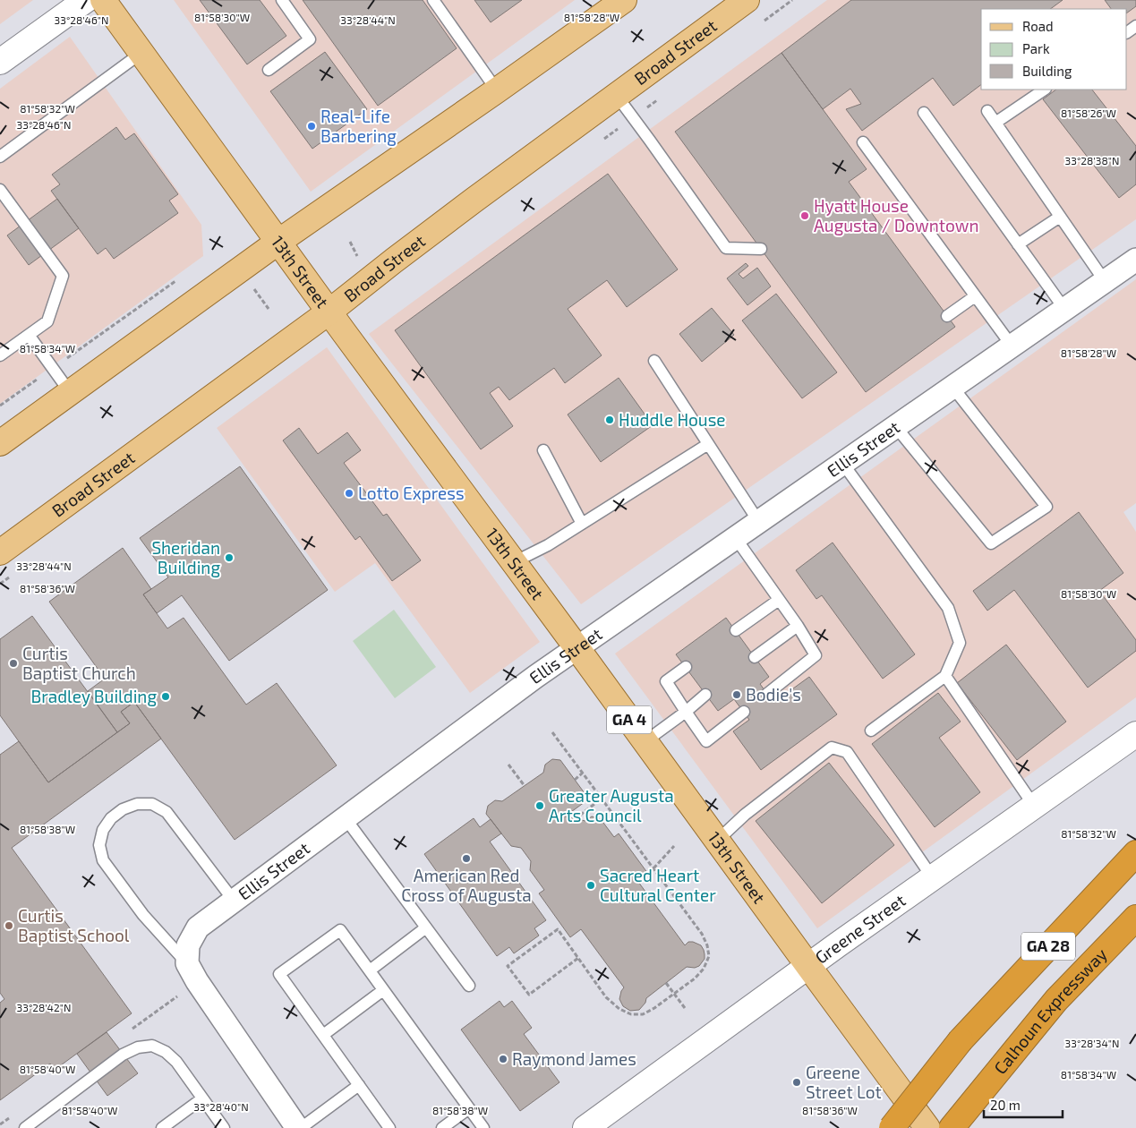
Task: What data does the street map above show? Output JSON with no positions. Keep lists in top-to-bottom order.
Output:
{
  "streets": {
    "highway": ["GA 28", "Calhoun Expressway"],
    "main road": [
      "Broad Street",
      "13th Street",
      "GA 4",
      "Greene Street"
    ],
    "street": ["Ellis Street"]
  },
  "crossings": [
    ["Broad Street", "13th Street"],
    ["13th Street", "Ellis Street"],
    ["13th Street", "Greene Street"]
  ],
  "places": [
    "Real-Life Barbering",
    "Hyatt House Augusta / Downtown",
    "Huddle House",
    "Lotto Express",
    "Sheridan Building",
    "Curtis Baptist Church",
    "Bodie's",
    "Bradley Building",
    "Greater Augusta Arts Council",
    "American Red Cross of Augusta",
    "Sacred Heart Cultural Center",
    "Curtis Baptist School",
    "Raymond James",
    "Greene Street Lot"
  ],
  "legend": ["Road", "Park", "Building"],
  "scale_bar": "20 m",
  "coordinates": [
    "81°58'30\"W",
    "81°58'28\"W",
    "33°28'46\"N",
    "33°28'44\"N",
    "81°58'32\"W",
    "81°58'26\"W",
    "33°28'38\"N",
    "81°58'34\"W",
    "81°58'36\"W",
    "81°58'38\"W",
    "33°28'42\"N",
    "33°28'34\"N",
    "81°58'40\"W",
    "33°28'40\"N"
  ]
}
